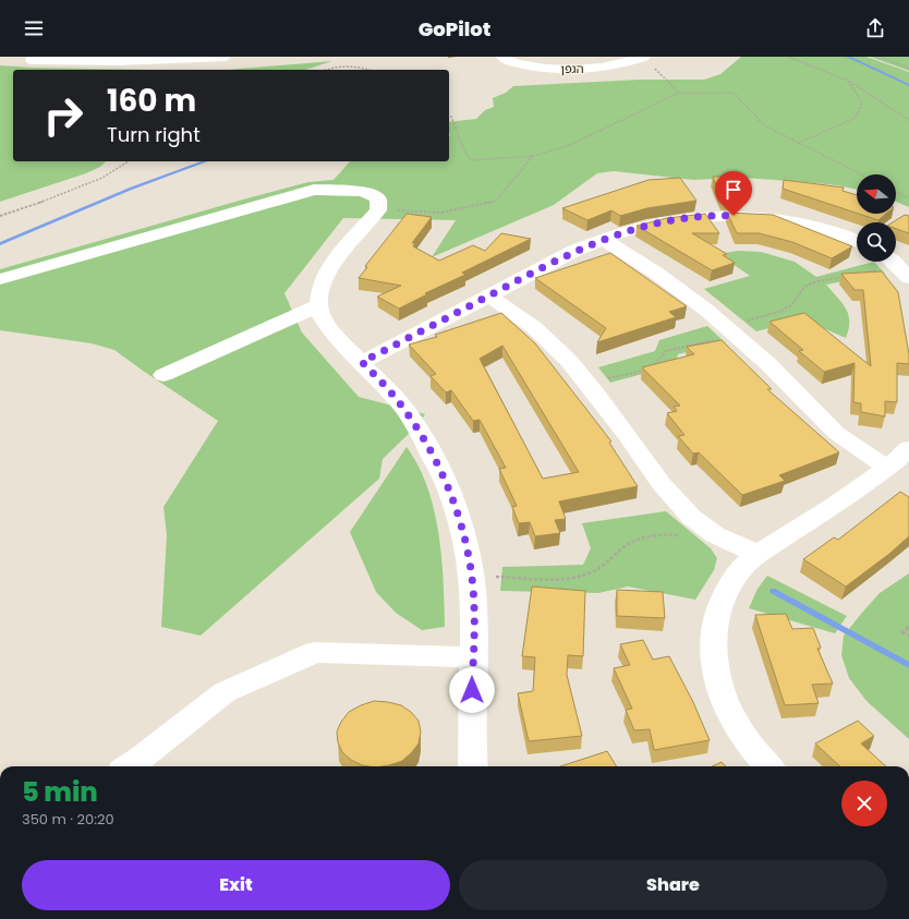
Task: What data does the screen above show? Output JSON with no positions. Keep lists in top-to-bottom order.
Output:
{
  "streets": {
    "street": ["הגפן"]
  },
  "north": "left",
  "page": {
    "header": "GoPilot",
    "turn": ["160 m", "Turn right"],
    "heading": ["5 min", "350 m · 20:20"],
    "buttons": ["Exit", "Share"]
  }
}
